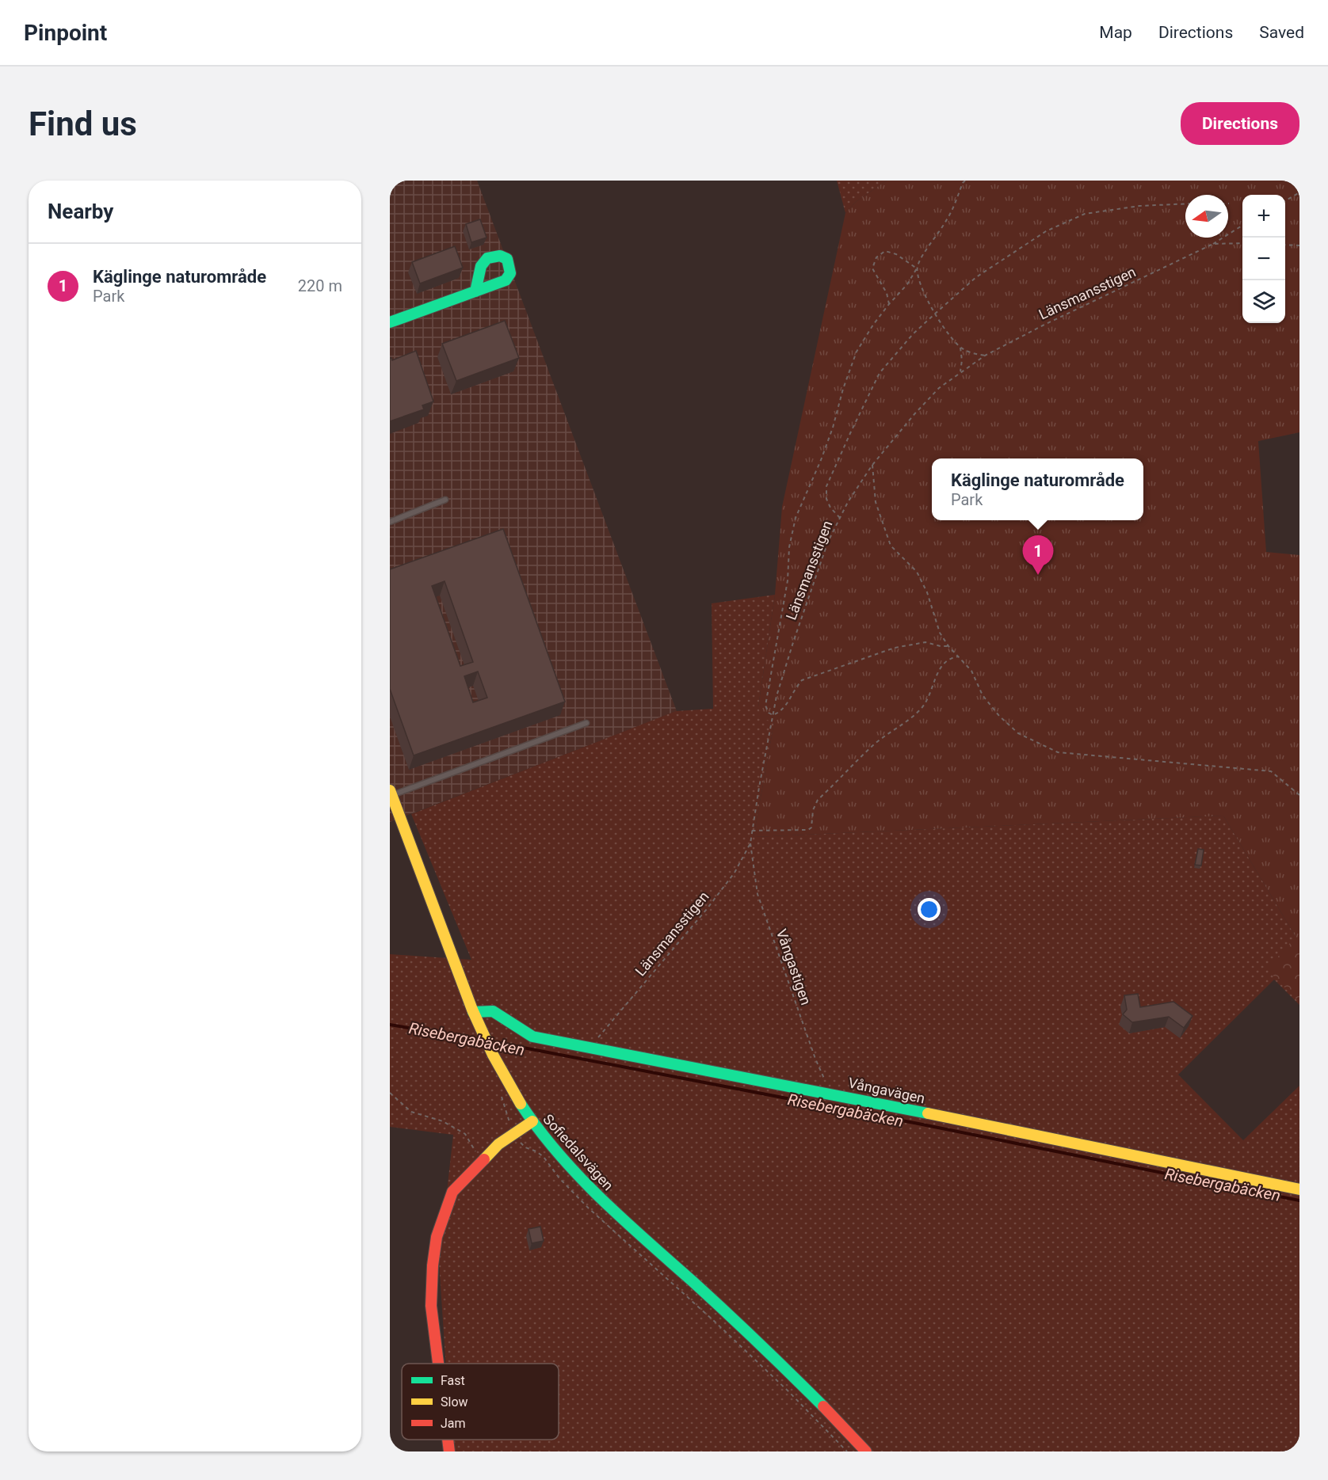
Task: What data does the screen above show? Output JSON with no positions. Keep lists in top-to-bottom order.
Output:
{
  "streets": {
    "street": ["Vångavägen", "Sofiedalsvägen"],
    "path": ["Länsmansstigen", "Vångastigen"]
  },
  "crossings": [
    ["Länsmansstigen", "Vångastigen"],
    ["Länsmansstigen", "Vångavägen"],
    ["Vångastigen", "Vångavägen"],
    ["Vångavägen", "Sofiedalsvägen"]
  ],
  "water": ["Risebergabäcken"],
  "legend": ["Fast", "Slow", "Jam"],
  "north": "left",
  "page": {
    "header": "Pinpoint",
    "nav": ["Map", "Directions", "Saved"],
    "buttons": "Directions",
    "title": "Find us",
    "heading": "Nearby",
    "map_buttons": ["+", "−"],
    "list": [
      {
        "mark": "1",
        "name": "Käglinge naturområde",
        "note": "Park",
        "value": "220 m"
      }
    ],
    "popup": ["Käglinge naturområde", "Park"],
    "pins": "1"
  }
}
